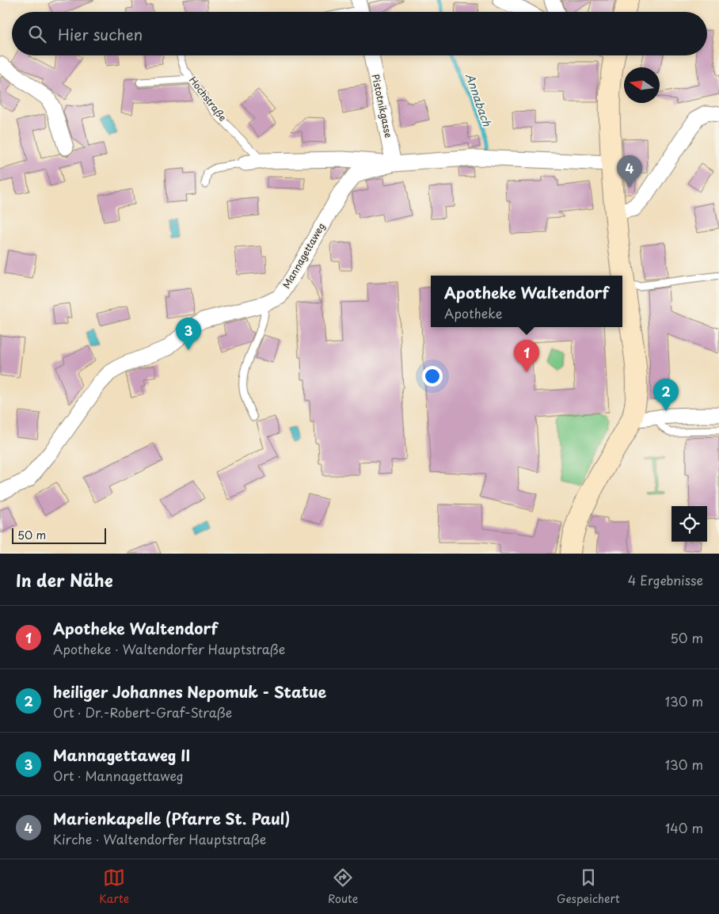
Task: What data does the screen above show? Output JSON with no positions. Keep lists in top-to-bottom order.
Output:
{
  "streets": {
    "street": ["Pistotnikgasse", "Mannagettaweg"],
    "lane": ["Hochstraße"]
  },
  "crossings": [
    ["Pistotnikgasse", "Mannagettaweg"]
  ],
  "water": ["Annabach"],
  "scale_bar": "50 m",
  "north": "left",
  "page": {
    "search": "Hier suchen",
    "pins": [
      "4",
      "3",
      "1",
      "2"
    ],
    "popup": ["Apotheke Waltendorf", "Apotheke"],
    "scale": "50 m",
    "heading": ["In der Nähe", "4 Ergebnisse"],
    "list": [
      {
        "mark": "1",
        "name": "Apotheke Waltendorf",
        "note": "Apotheke · Waltendorfer Hauptstraße",
        "value": "50 m"
      },
      {
        "mark": "2",
        "name": "heiliger Johannes Nepomuk - Statue",
        "note": "Ort · Dr.-Robert-Graf-Straße",
        "value": "130 m"
      },
      {
        "mark": "3",
        "name": "Mannagettaweg II",
        "note": "Ort · Mannagettaweg",
        "value": "130 m"
      },
      {
        "mark": "4",
        "name": "Marienkapelle (Pfarre St. Paul)",
        "note": "Kirche · Waltendorfer Hauptstraße",
        "value": "140 m"
      }
    ],
    "nav": ["Karte", "Route", "Gespeichert"]
  }
}
